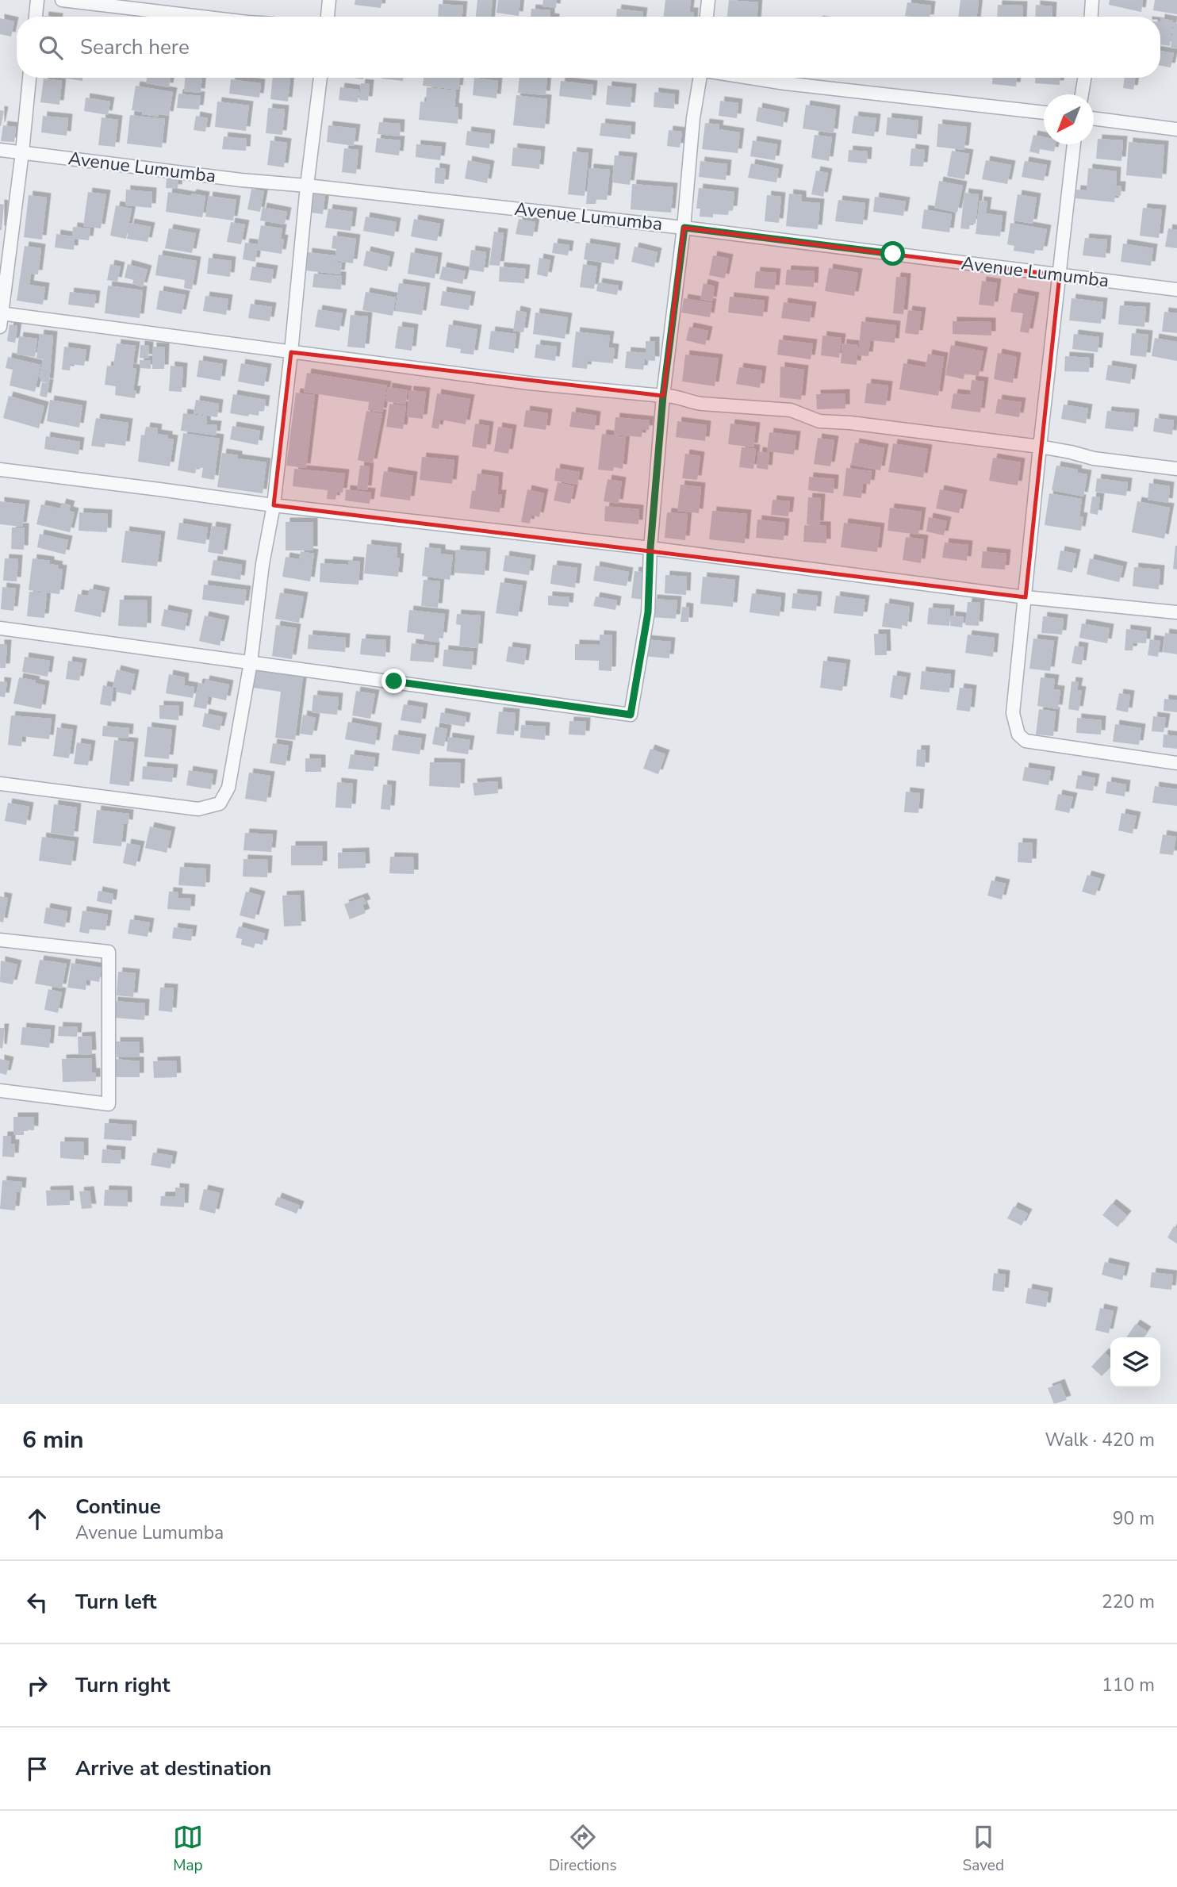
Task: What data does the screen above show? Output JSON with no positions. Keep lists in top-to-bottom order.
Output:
{
  "streets": {
    "street": ["Avenue Lumumba"]
  },
  "north": "bottom left",
  "page": {
    "search": "Search here",
    "heading": ["6 min", "Walk · 420 m"],
    "list": [
      ["Continue", "Avenue Lumumba", "90 m"],
      ["Turn left", "220 m"],
      ["Turn right", "110 m"],
      "Arrive at destination"
    ],
    "nav": ["Map", "Directions", "Saved"]
  }
}
